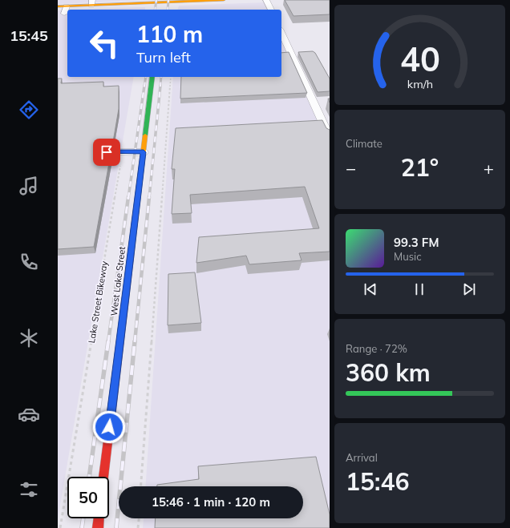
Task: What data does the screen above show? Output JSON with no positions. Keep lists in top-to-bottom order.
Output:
{
  "streets": {
    "main road": ["West Lake Street"],
    "path": ["Lake Street Bikeway"]
  },
  "page": {
    "tabs": "15:45",
    "turn": ["110 m", "Turn left"],
    "tile": [
      "Climate",
      ["Range · 72%", "360 km"],
      ["Arrival", "15:46"]
    ],
    "heat": ["−", "21°", "+"],
    "song": ["99.3 FM", "Music"],
    "limit": "50",
    "trip": "15:46 · 1 min · 120 m",
    "gauge": ["40", "km/h"]
  }
}
